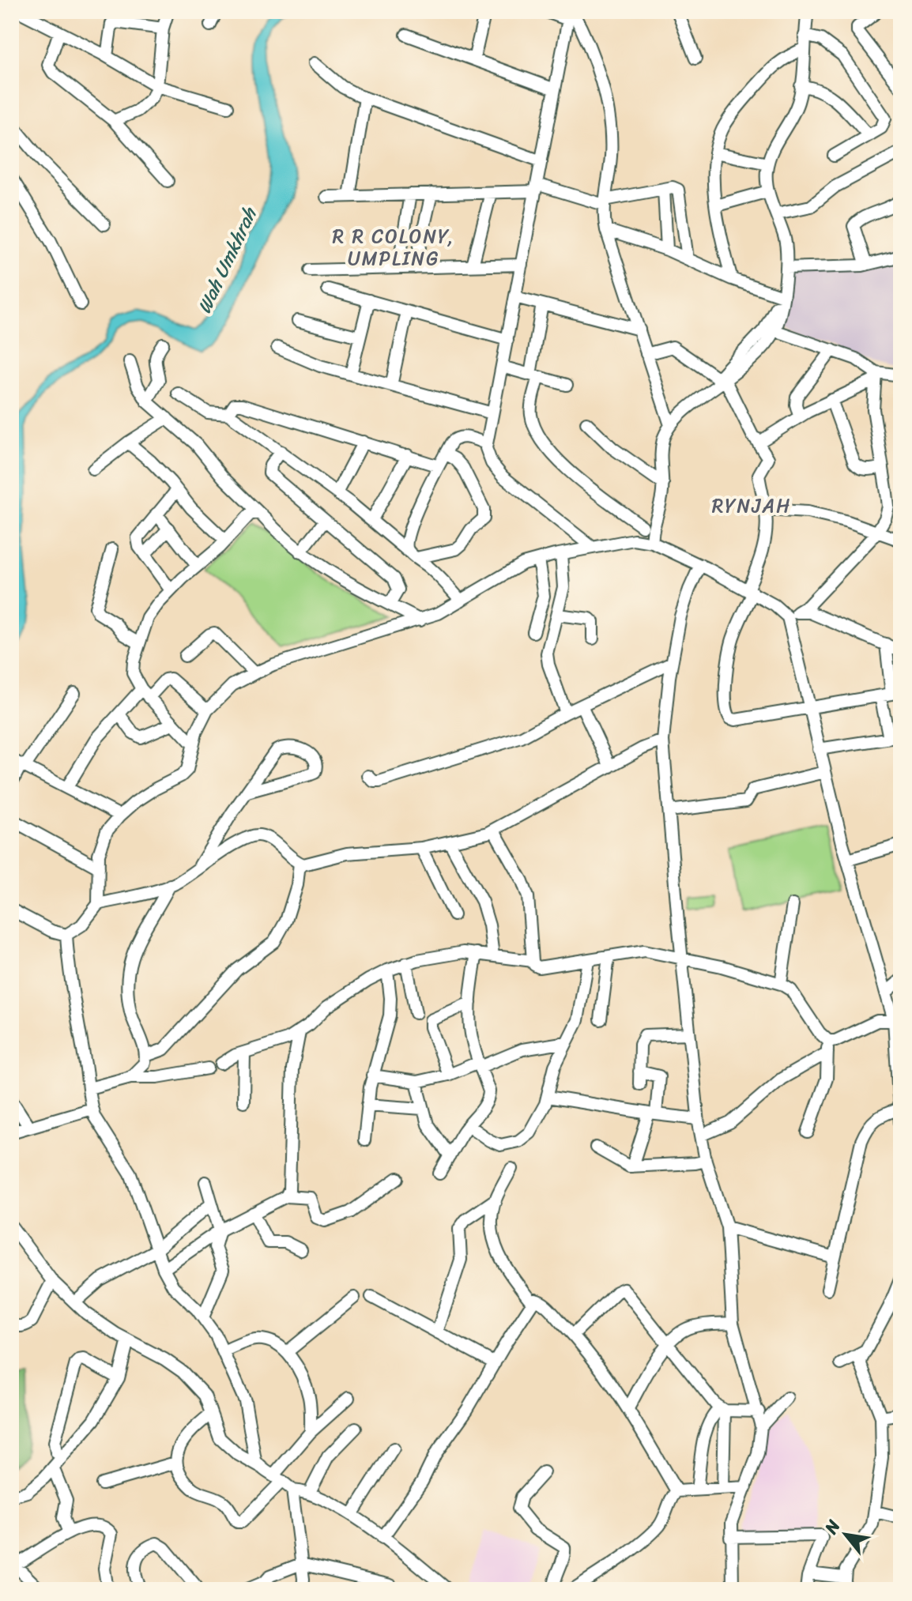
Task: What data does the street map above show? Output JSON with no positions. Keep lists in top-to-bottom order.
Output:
{
  "districts": ["R R COLONY, UMPLING", "RYNJAH"],
  "water": ["Wah Umkhrah"],
  "north": "top left"
}
